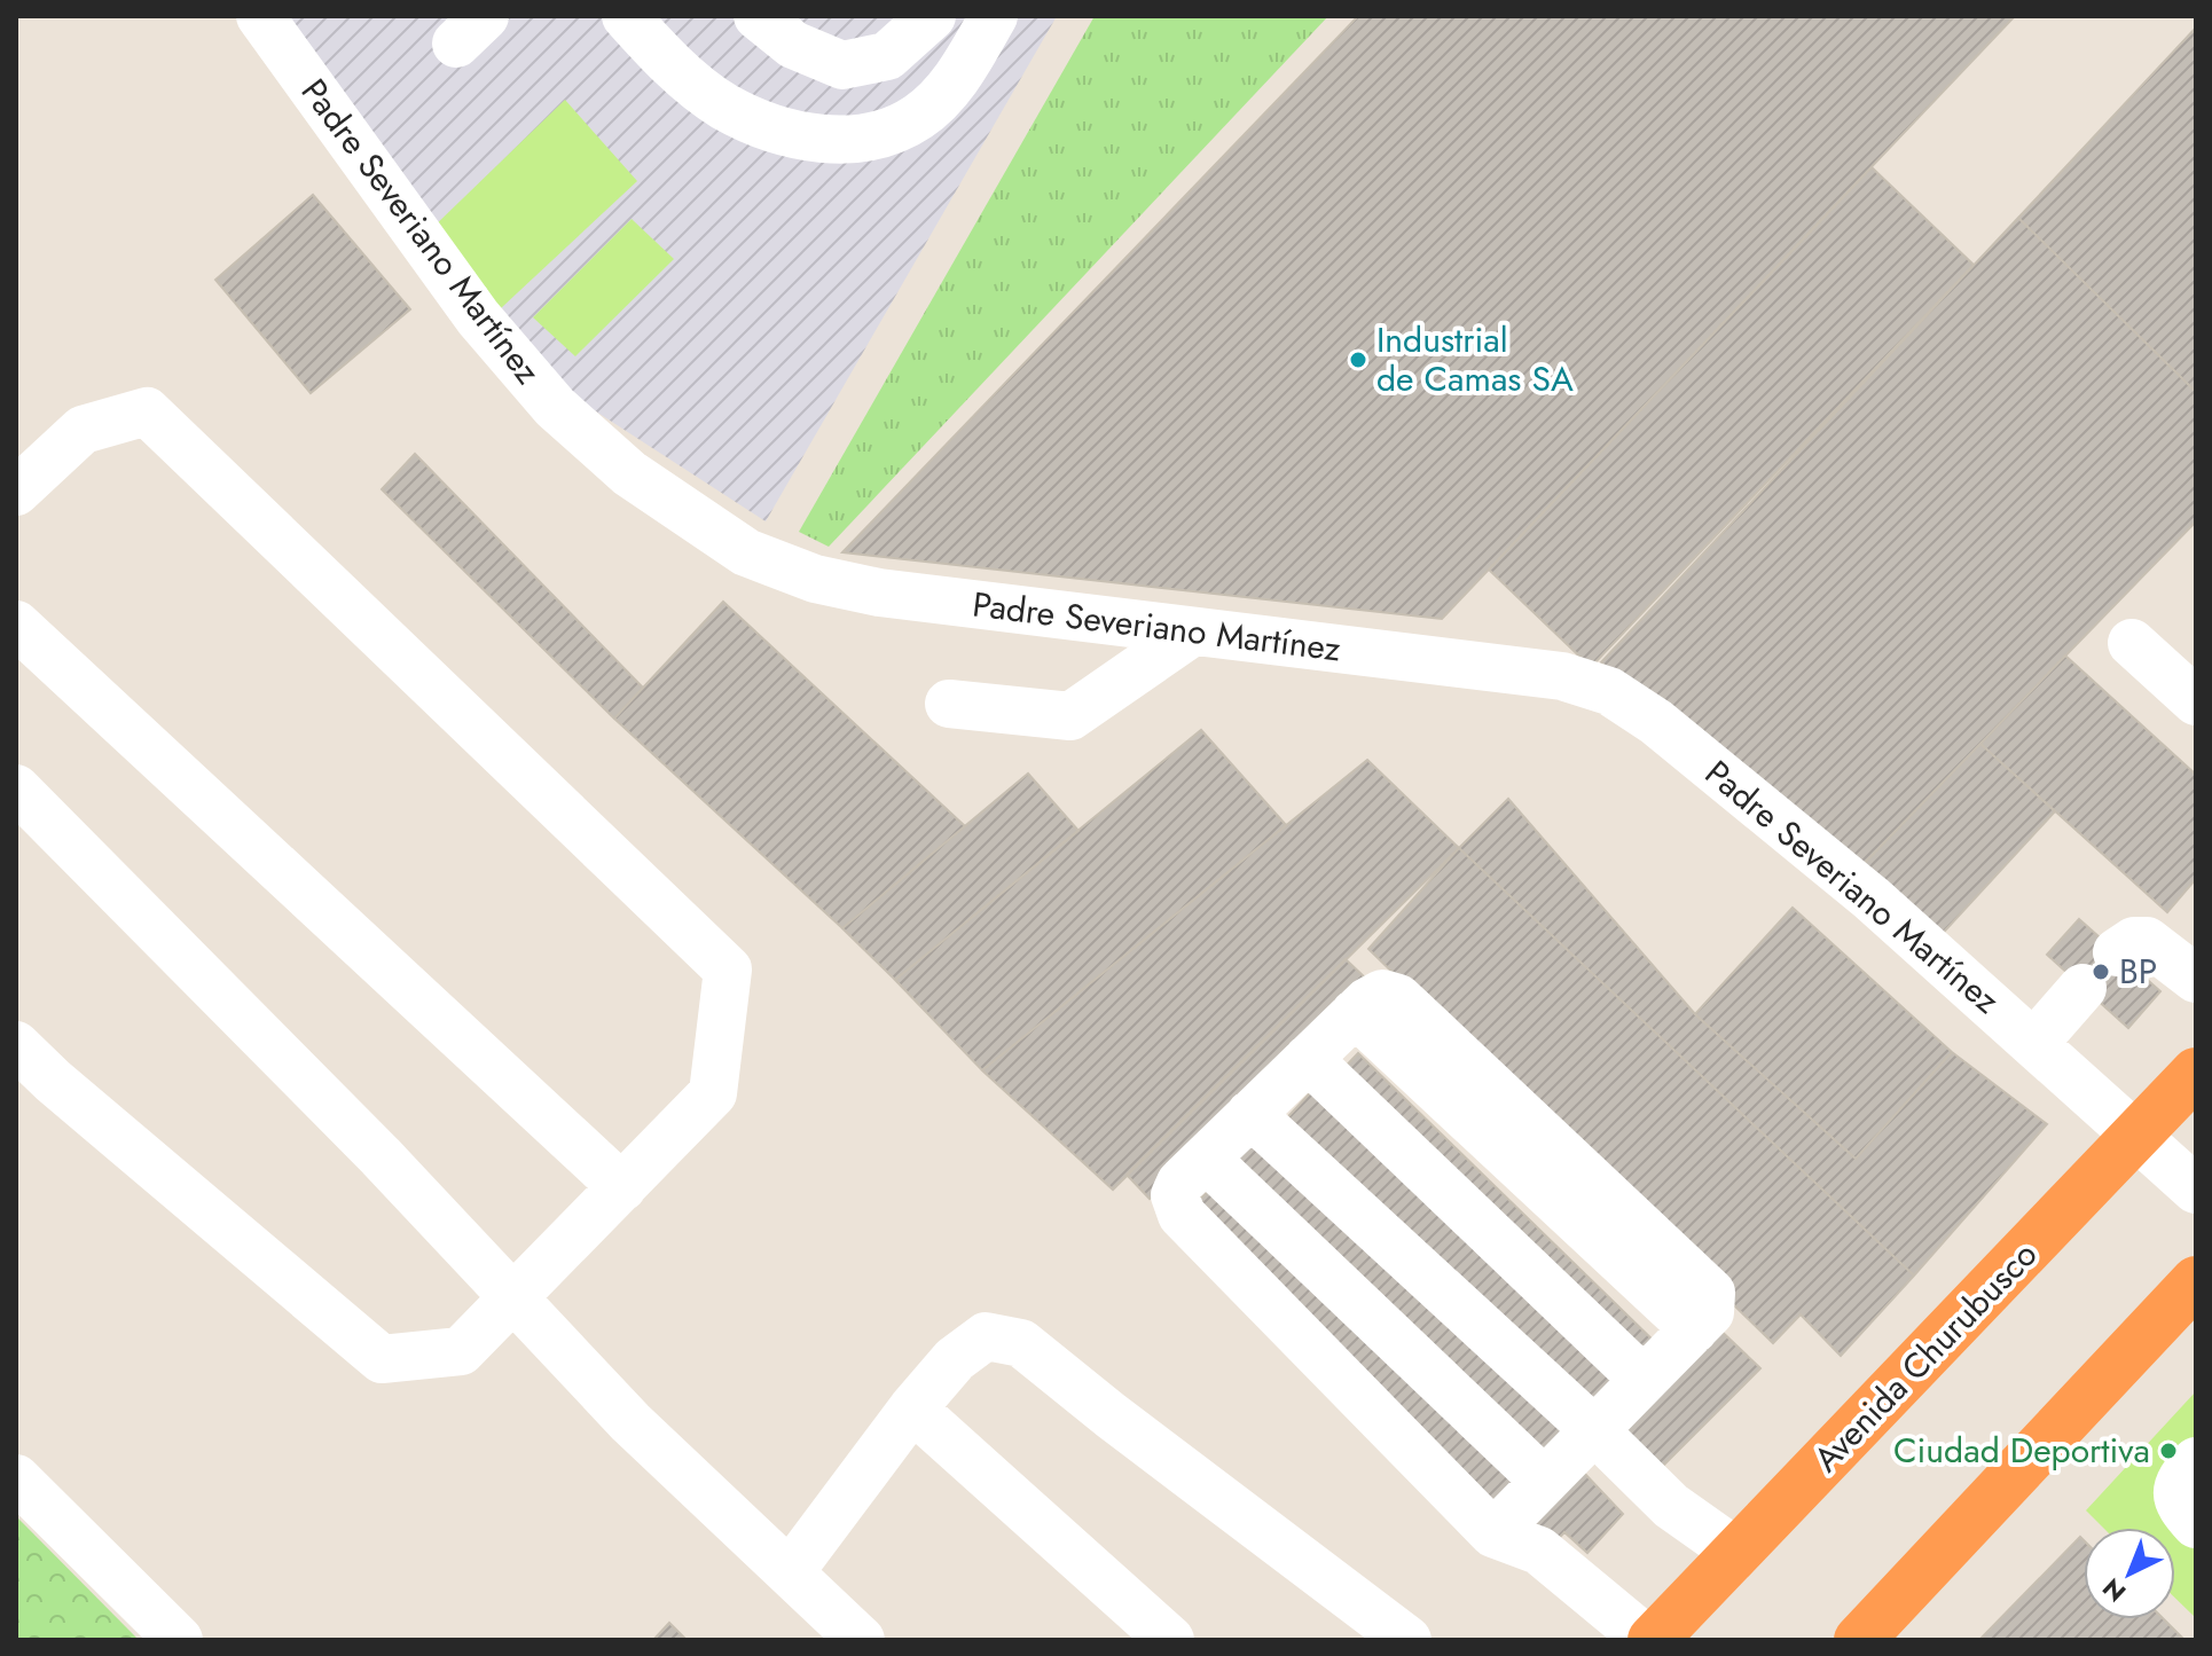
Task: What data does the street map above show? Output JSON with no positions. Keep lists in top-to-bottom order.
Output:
{
  "streets": {
    "highway": ["Avenida Churubusco"],
    "street": ["Padre Severiano Martínez"]
  },
  "crossings": [
    ["Padre Severiano Martínez", "Avenida Churubusco"]
  ],
  "places": ["Industrial de Camas SA", "BP", "Ciudad Deportiva"],
  "north": "bottom left"
}
